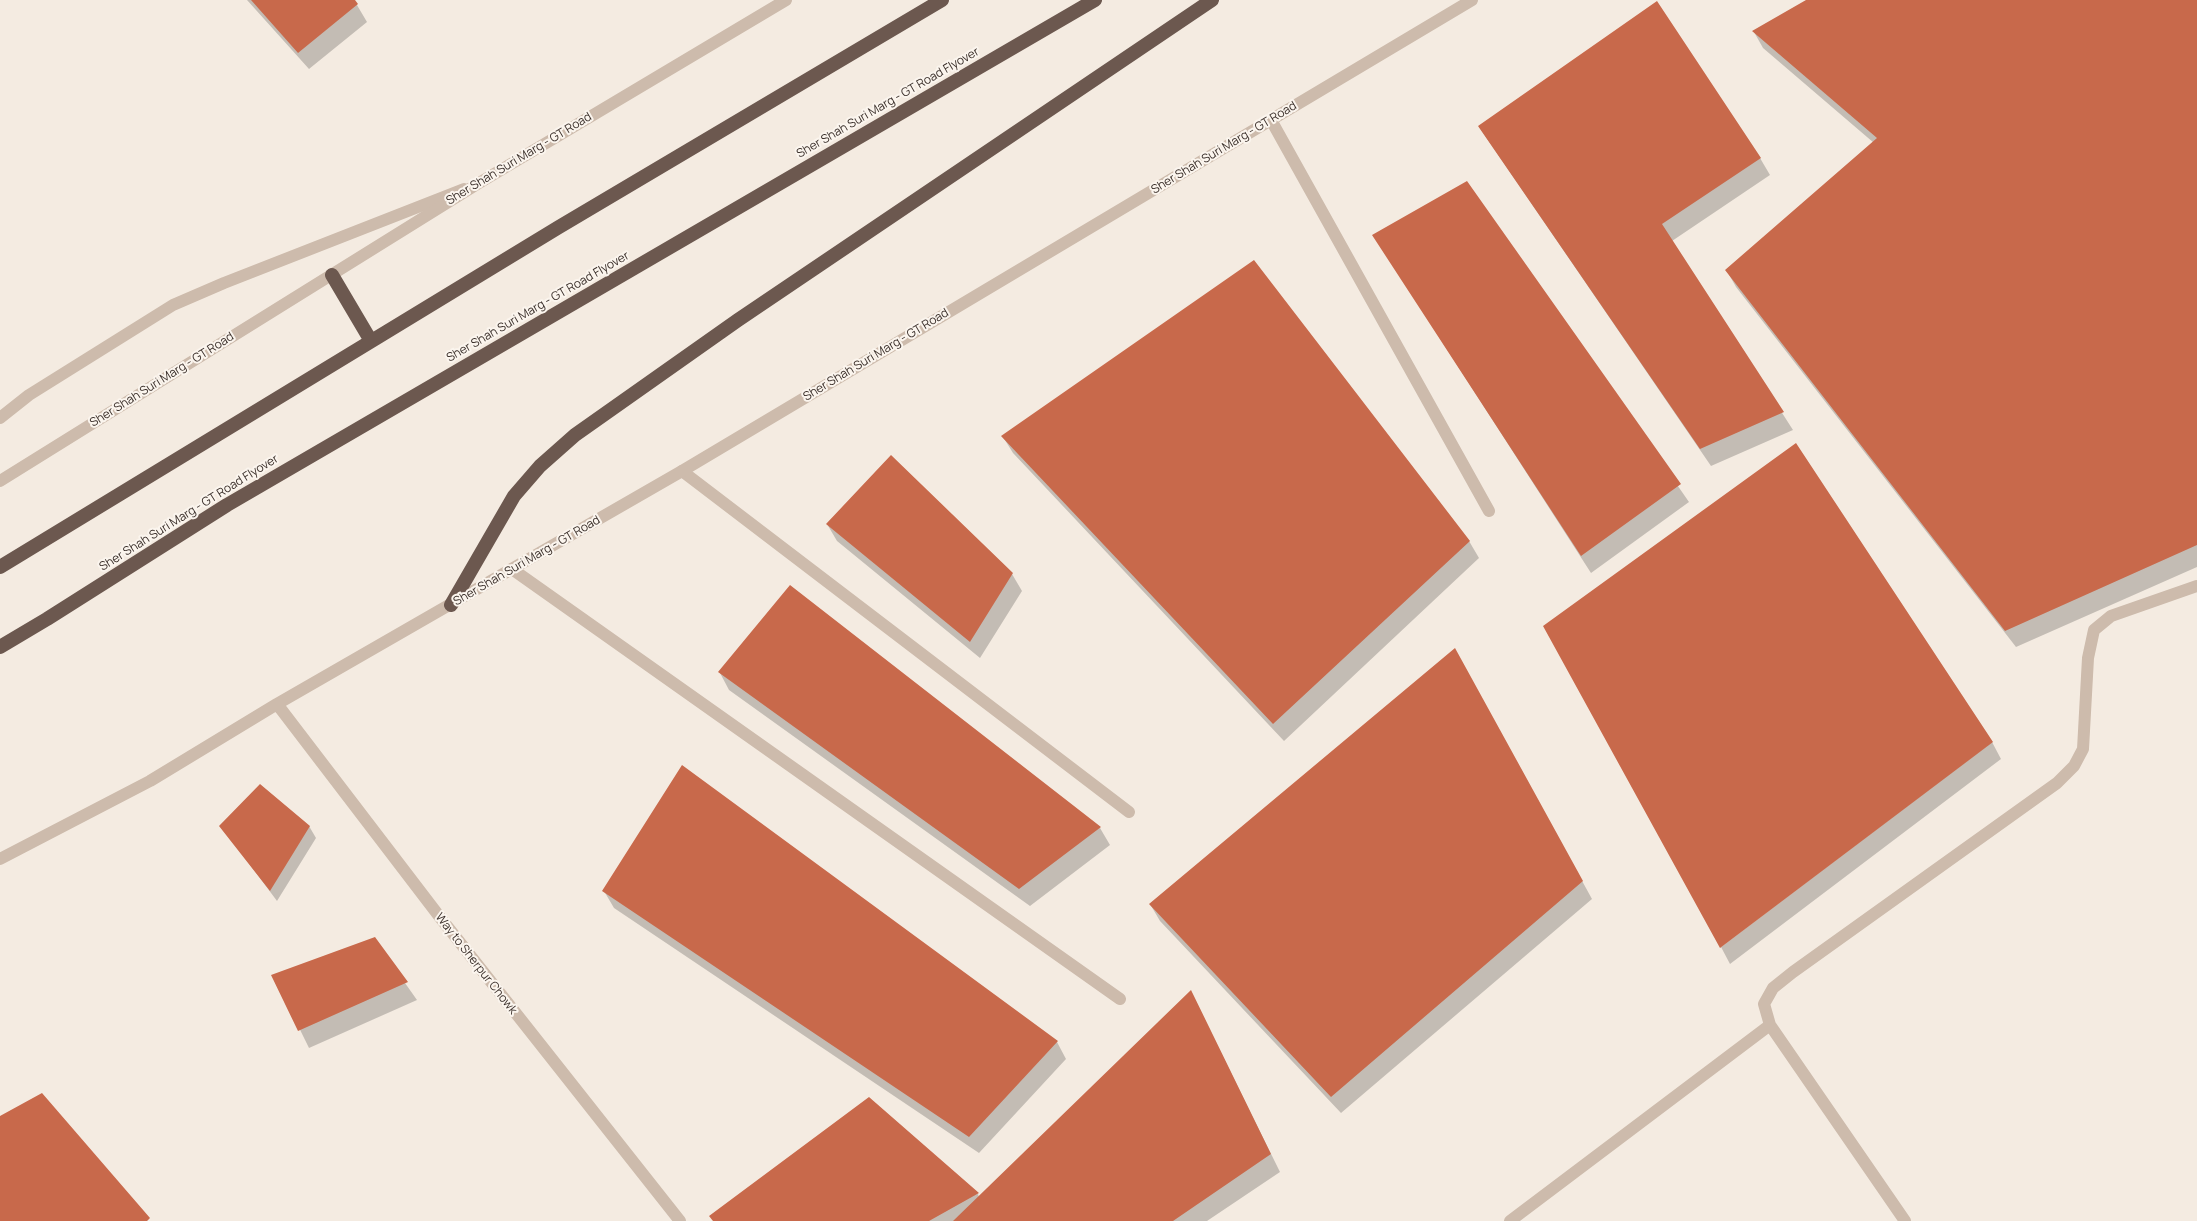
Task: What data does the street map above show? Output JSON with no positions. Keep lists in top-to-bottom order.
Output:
{
  "streets": {
    "highway": ["Sher Shah Suri Marg - GT Road Flyover"],
    "street": ["Sher Shah Suri Marg - GT Road", "Way to Sherpur Chowk"]
  },
  "crossings": [
    ["Sher Shah Suri Marg - GT Road", "Way to Sherpur Chowk"]
  ]
}
